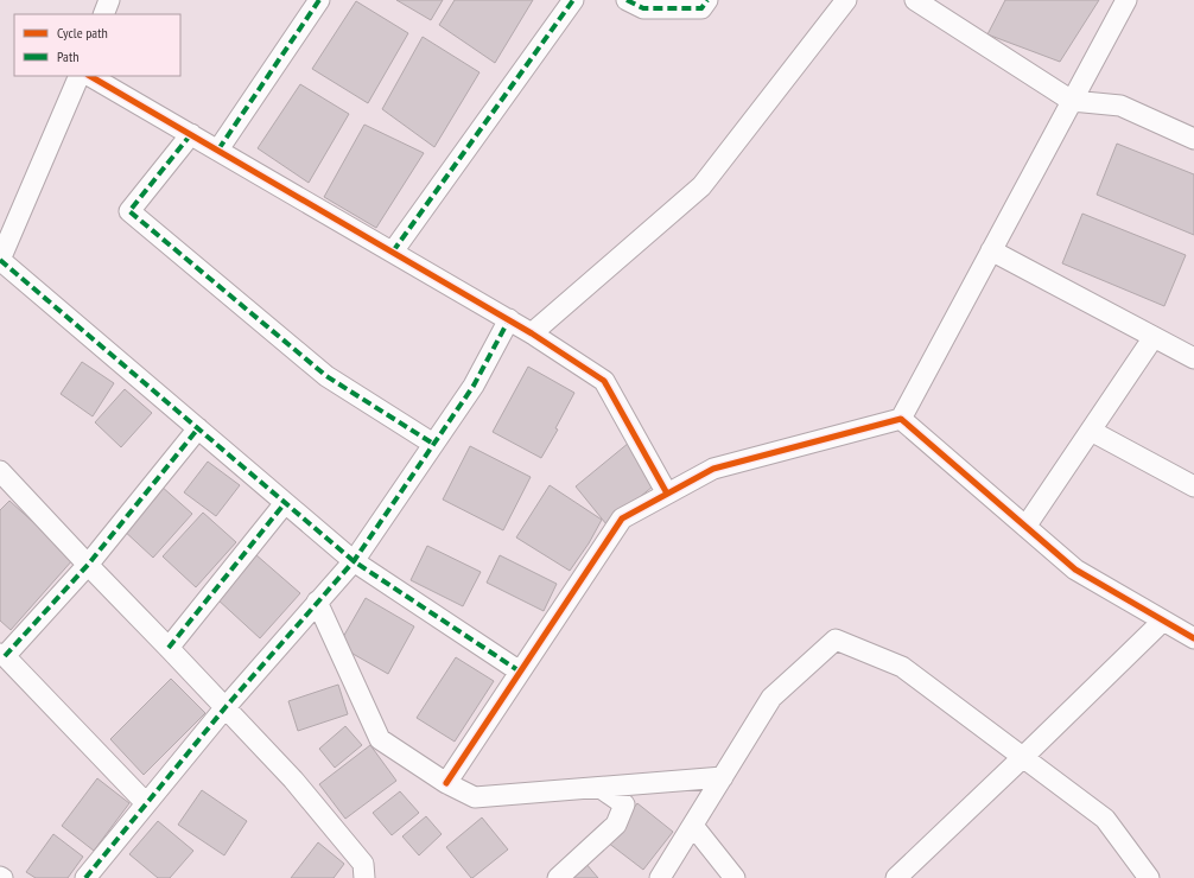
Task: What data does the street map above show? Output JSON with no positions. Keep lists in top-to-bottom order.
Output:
{
  "legend": ["Cycle path", "Path"]
}
